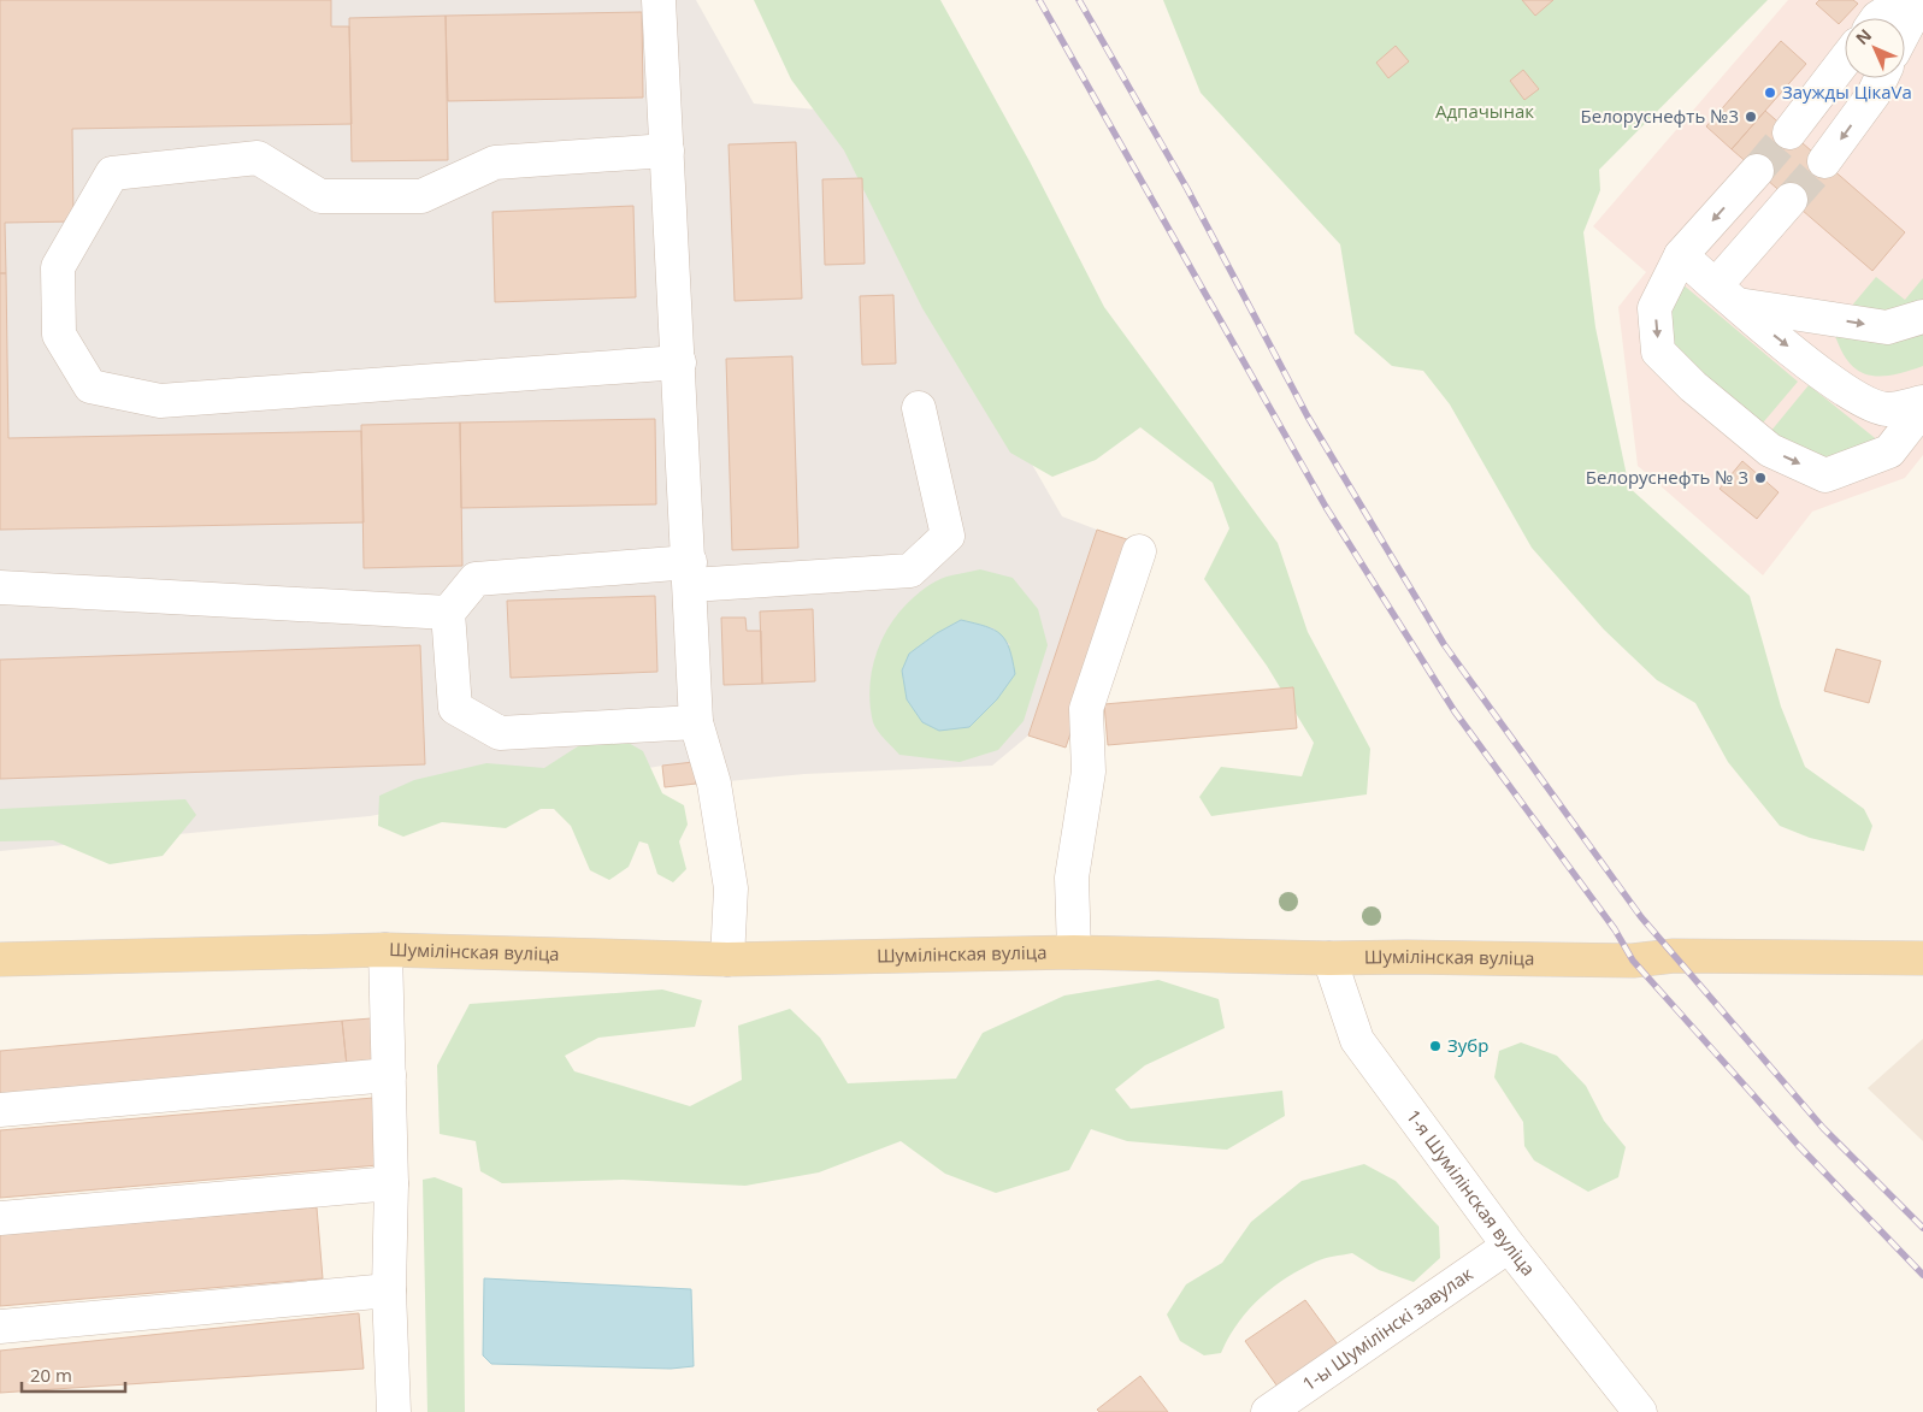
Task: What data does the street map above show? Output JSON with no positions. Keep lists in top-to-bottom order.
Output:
{
  "streets": {
    "main road": ["Шумілінская вуліца"],
    "street": ["1-я Шумілінская вуліца", "1-ы Шумілінскі завулак"]
  },
  "crossings": [
    ["Шумілінская вуліца", "1-я Шумілінская вуліца"],
    ["1-я Шумілінская вуліца", "1-ы Шумілінскі завулак"]
  ],
  "parks": ["Адпачынак"],
  "places": [
    "Заужды ЦікаVа",
    "Белоруснефть №3",
    "Белоруснефть № 3",
    "Зубр"
  ],
  "scale_bar": "20 m",
  "north": "top left"
}
